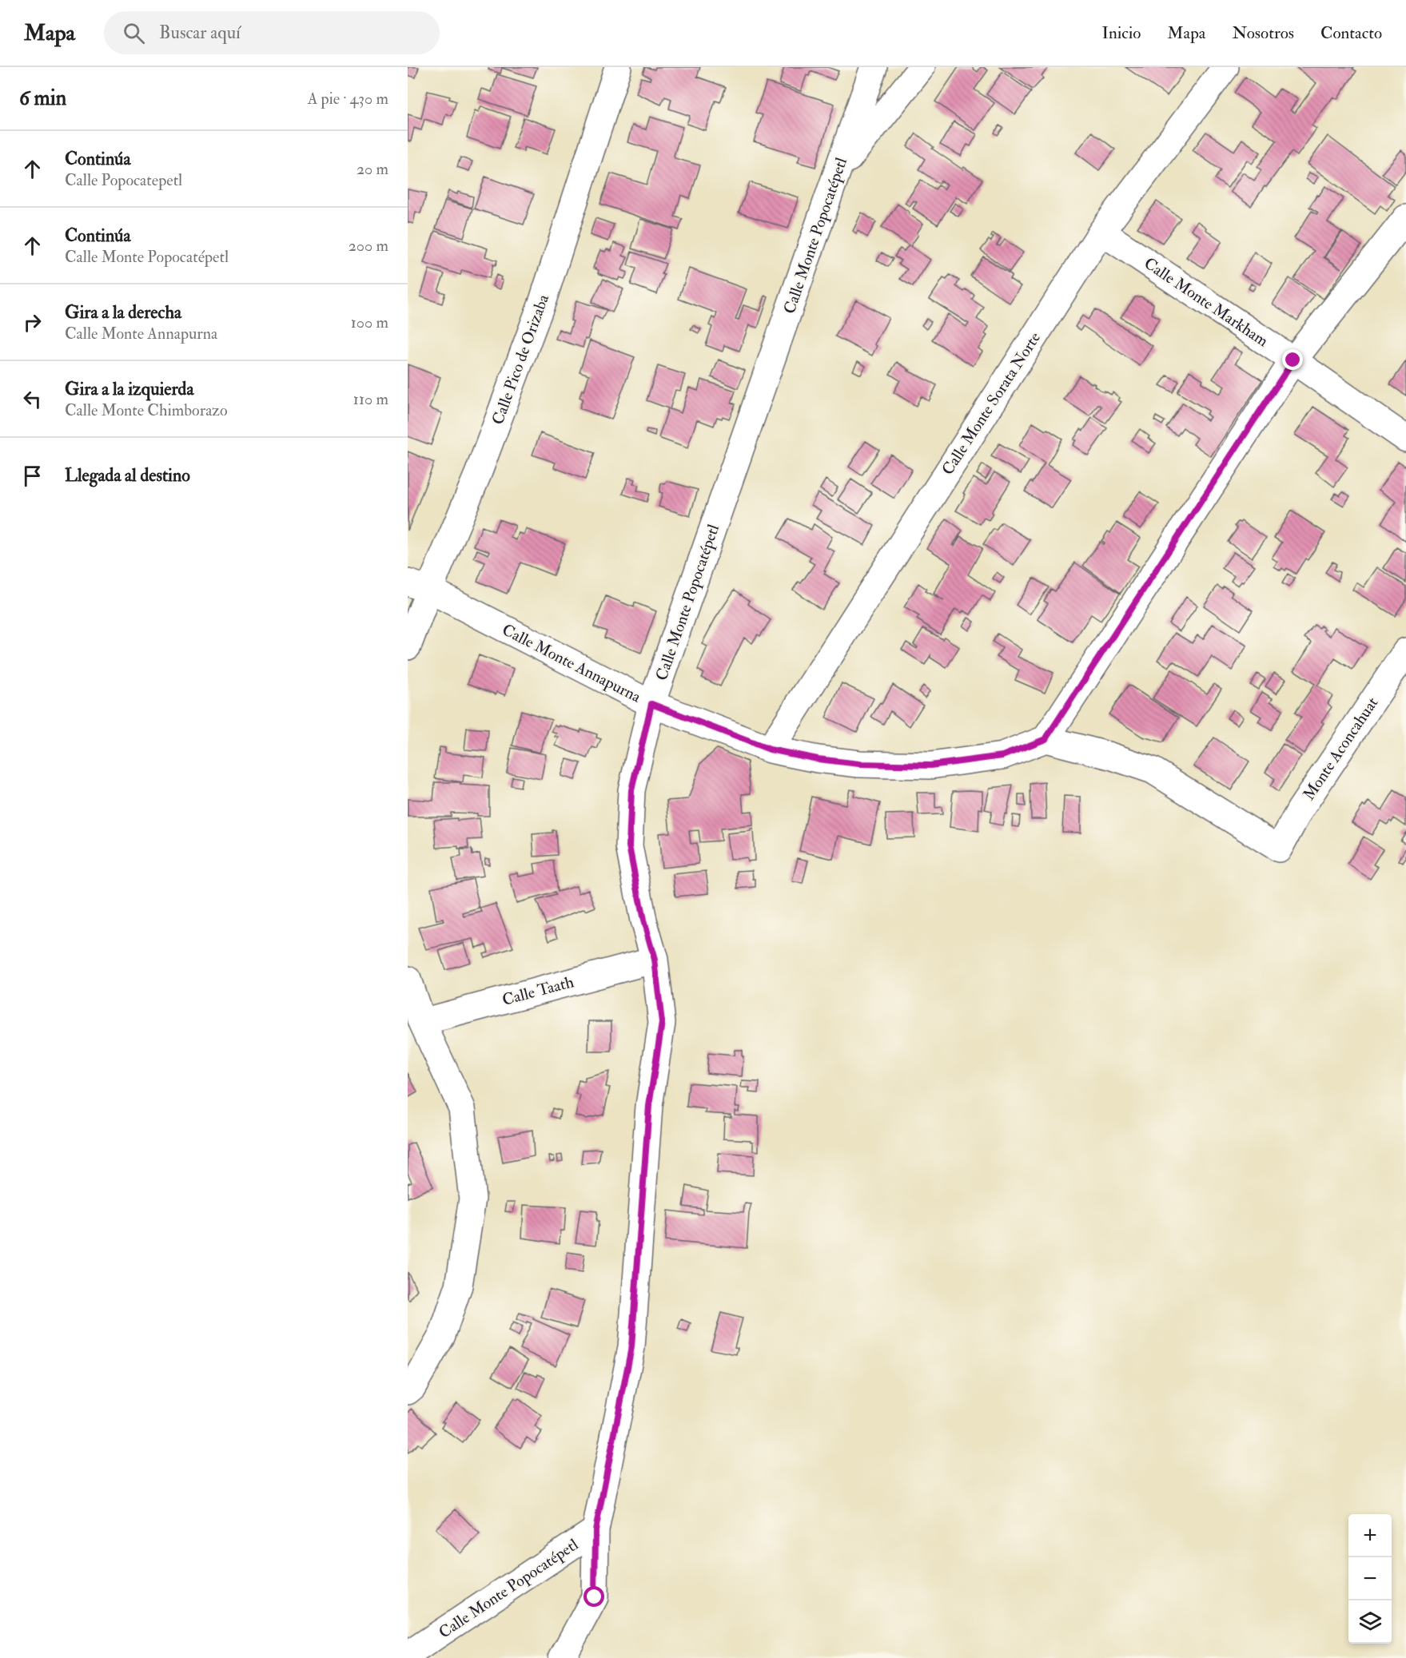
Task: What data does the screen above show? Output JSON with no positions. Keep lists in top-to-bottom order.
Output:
{
  "streets": {
    "street": [
      "Calle Monte Popocatépetl",
      "Calle Monte Markham",
      "Calle Pico de Orizaba",
      "Calle Monte Sorata Norte",
      "Calle Monte Annapurna",
      "Monte Aconcahuat",
      "Calle Taath"
    ]
  },
  "crossings": [
    ["Calle Monte Popocatépetl", "Calle Monte Annapurna"],
    ["Calle Monte Popocatépetl", "Calle Taath"],
    ["Calle Monte Markham", "Calle Monte Sorata Norte"],
    ["Calle Pico de Orizaba", "Calle Monte Annapurna"],
    ["Calle Monte Sorata Norte", "Calle Monte Annapurna"],
    ["Calle Monte Annapurna", "Monte Aconcahuat"]
  ],
  "page": {
    "header": "Mapa",
    "search": "Buscar aquí",
    "nav": [
      "Inicio",
      "Mapa",
      "Nosotros",
      "Contacto"
    ],
    "heading": ["6 min", "A pie · 430 m"],
    "list": [
      ["Continúa", "Calle Popocatepetl", "20 m"],
      ["Continúa", "Calle Monte Popocatépetl", "200 m"],
      ["Gira a la derecha", "Calle Monte Annapurna", "100 m"],
      ["Gira a la izquierda", "Calle Monte Chimborazo", "110 m"],
      "Llegada al destino"
    ],
    "map_buttons": ["+", "−"]
  }
}
